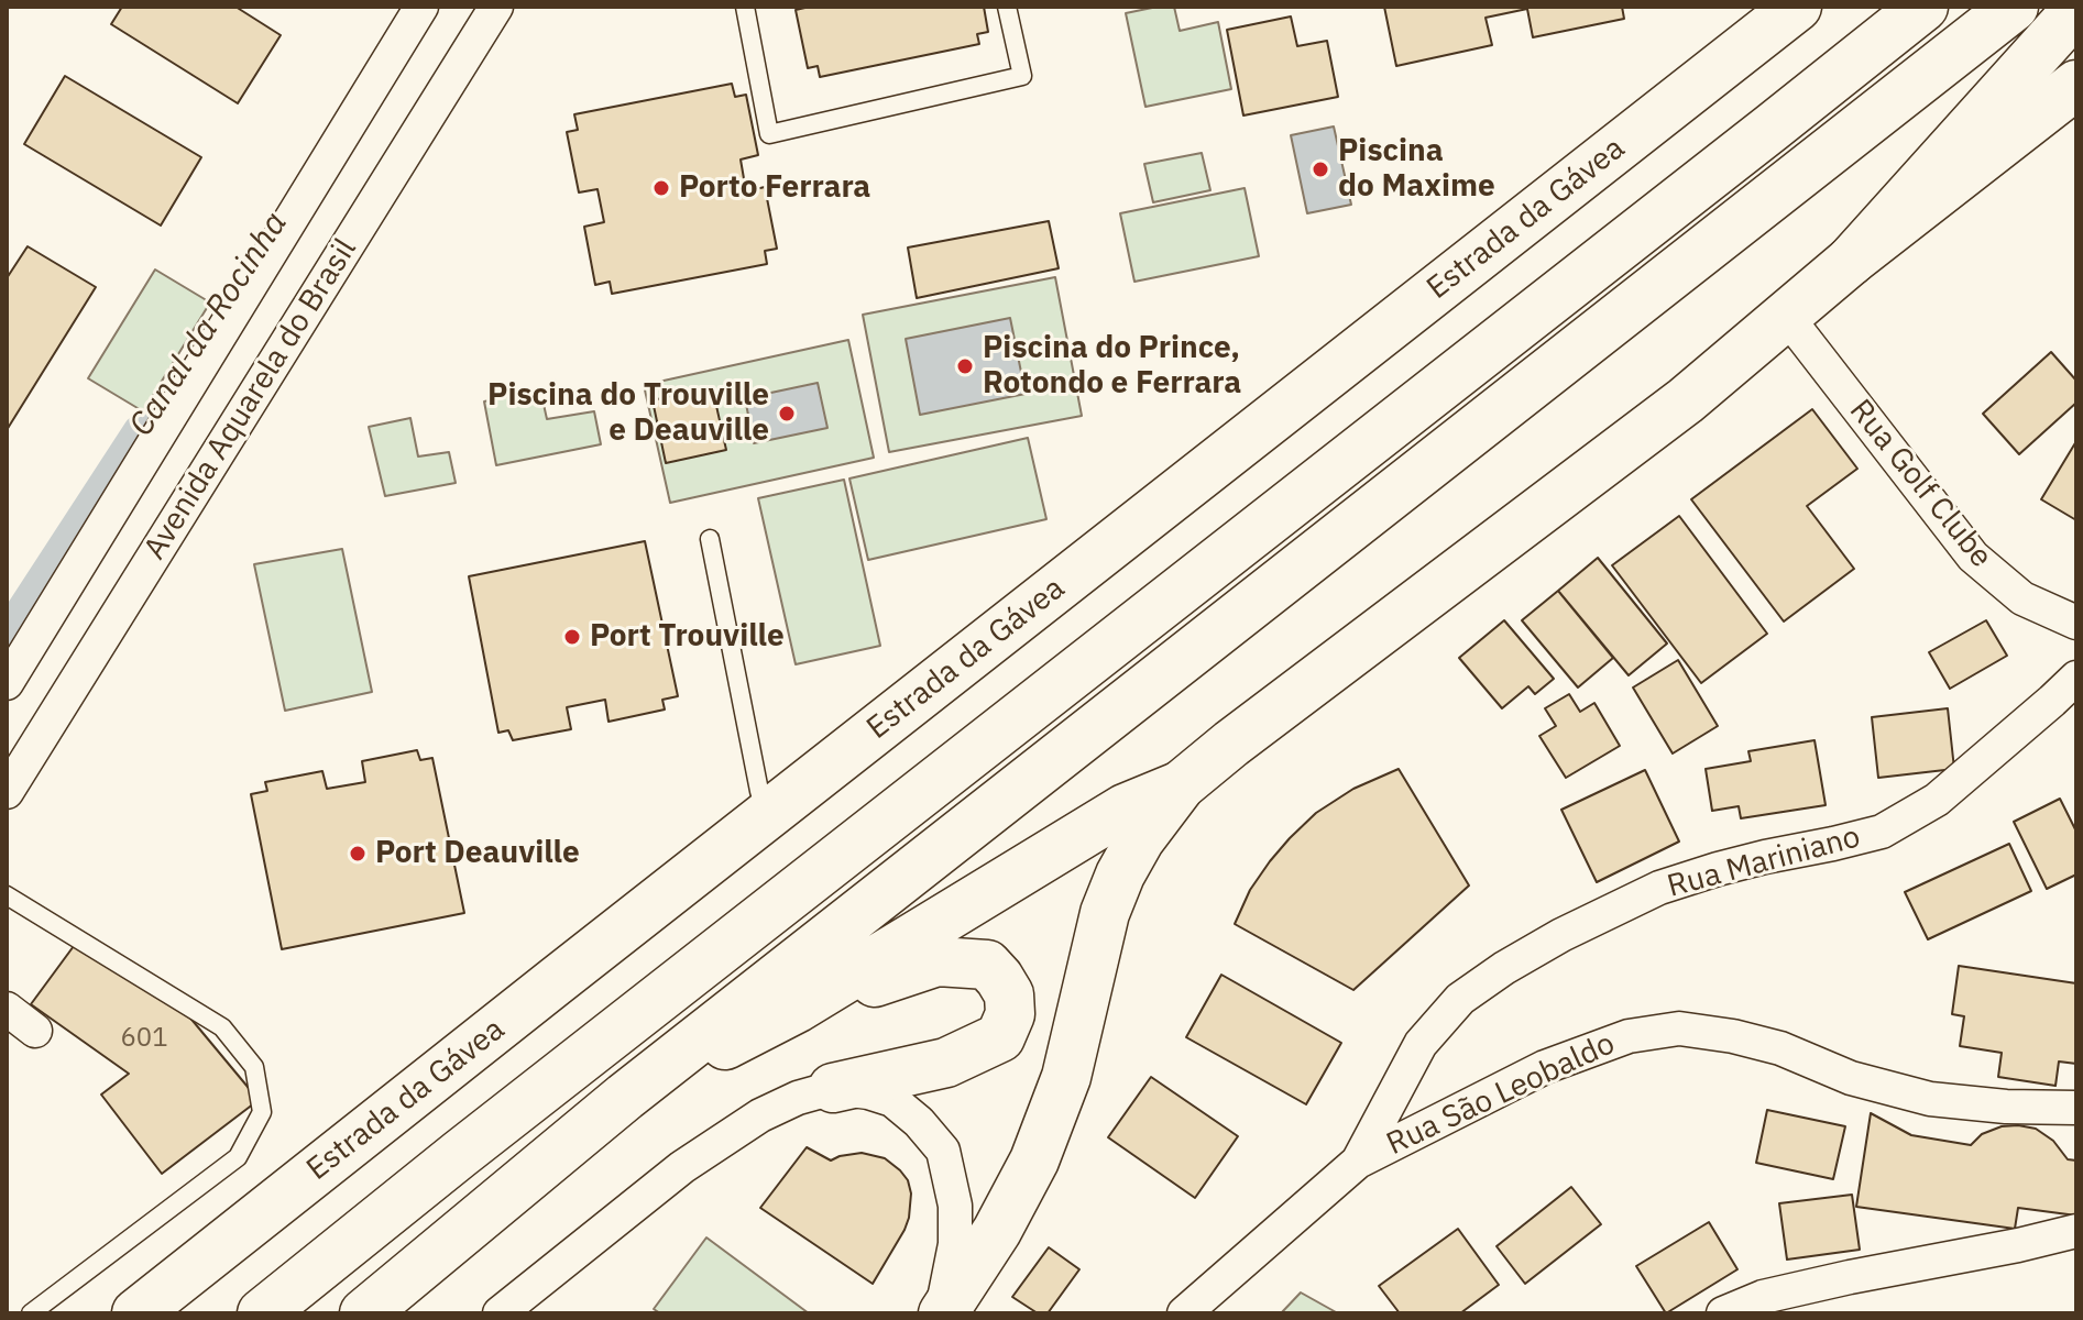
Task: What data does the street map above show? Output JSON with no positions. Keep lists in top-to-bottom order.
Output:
{
  "streets": {
    "main road": ["Estrada da Gávea"],
    "street": [
      "Avenida Aquarela do Brasil",
      "Rua Golf Clube",
      "Rua Mariniano",
      "Rua São Leobaldo"
    ]
  },
  "crossings": [
    ["Rua Mariniano", "Rua São Leobaldo"]
  ],
  "water": ["Canal da Rocinha"],
  "places": [
    "Piscina do Maxime",
    "Porto Ferrara",
    "Piscina do Prince, Rotondo e Ferrara",
    "Piscina do Trouville e Deauville",
    "Port Trouville",
    "Port Deauville"
  ],
  "house_numbers": ["601"]
}
